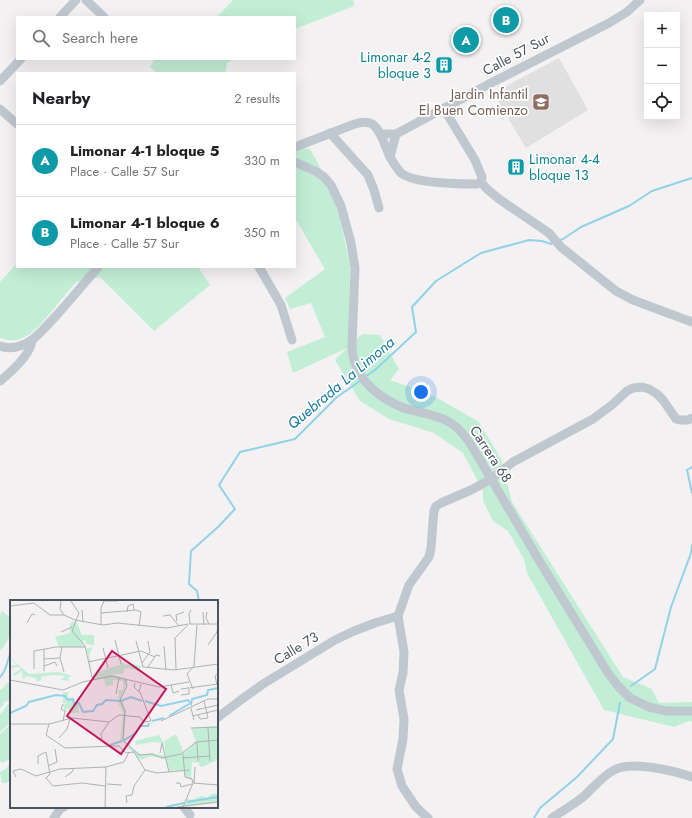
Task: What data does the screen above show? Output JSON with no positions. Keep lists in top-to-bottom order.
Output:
{
  "streets": {
    "street": ["Calle 57 Sur", "Carrera 68", "Calle 73"]
  },
  "water": ["Quebrada La Limona"],
  "places": {
    "building": ["Limonar 4-2 bloque 3", "Limonar 4-4 bloque 13"],
    "school or university": ["Jardin Infantil El Buen Comienzo"]
  },
  "page": {
    "pins": ["B", "A"],
    "map_buttons": ["+", "−"],
    "search": "Search here",
    "heading": ["Nearby", "2 results"],
    "list": [
      {
        "mark": "A",
        "name": "Limonar 4-1 bloque 5",
        "note": "Place · Calle 57 Sur",
        "value": "330 m"
      },
      {
        "mark": "B",
        "name": "Limonar 4-1 bloque 6",
        "note": "Place · Calle 57 Sur",
        "value": "350 m"
      }
    ]
  }
}
